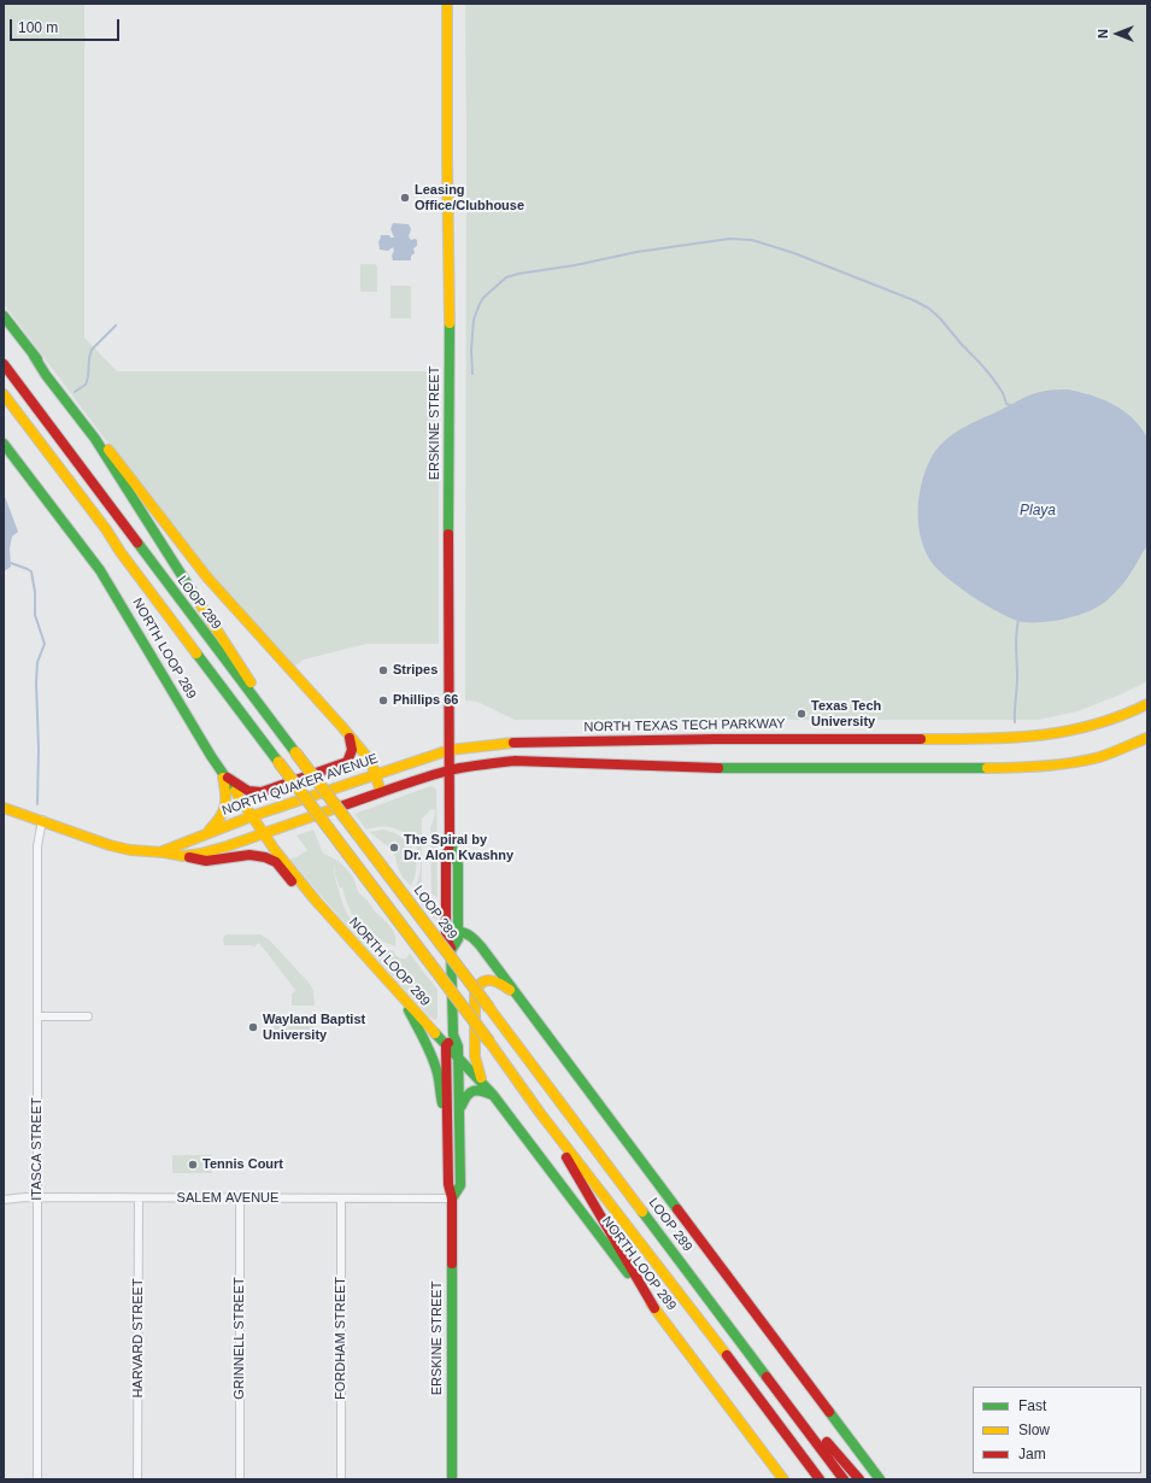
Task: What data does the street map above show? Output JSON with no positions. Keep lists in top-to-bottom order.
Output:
{
  "streets": {
    "main road": [
      "ERSKINE STREET",
      "LOOP 289",
      "NORTH LOOP 289",
      "NORTH TEXAS TECH PARKWAY",
      "NORTH QUAKER AVENUE"
    ],
    "street": [
      "ITASCA STREET",
      "SALEM AVENUE",
      "HARVARD STREET",
      "GRINNELL STREET",
      "FORDHAM STREET"
    ]
  },
  "crossings": [
    ["ERSKINE STREET", "NORTH LOOP 289"],
    ["ERSKINE STREET", "NORTH TEXAS TECH PARKWAY"],
    ["ERSKINE STREET", "NORTH QUAKER AVENUE"],
    ["ERSKINE STREET", "SALEM AVENUE"],
    ["NORTH LOOP 289", "NORTH QUAKER AVENUE"],
    ["NORTH TEXAS TECH PARKWAY", "NORTH QUAKER AVENUE"],
    ["NORTH QUAKER AVENUE", "ITASCA STREET"],
    ["ITASCA STREET", "SALEM AVENUE"],
    ["SALEM AVENUE", "HARVARD STREET"],
    ["SALEM AVENUE", "GRINNELL STREET"],
    ["SALEM AVENUE", "FORDHAM STREET"]
  ],
  "water": ["Playa"],
  "places": [
    "Leasing Office/Clubhouse",
    "Stripes",
    "Phillips 66",
    "Texas Tech University",
    "The Spiral by Dr. Alon Kvashny",
    "Wayland Baptist University",
    "Tennis Court"
  ],
  "legend": ["Fast", "Slow", "Jam"],
  "scale_bar": "100 m",
  "north": "left"
}
